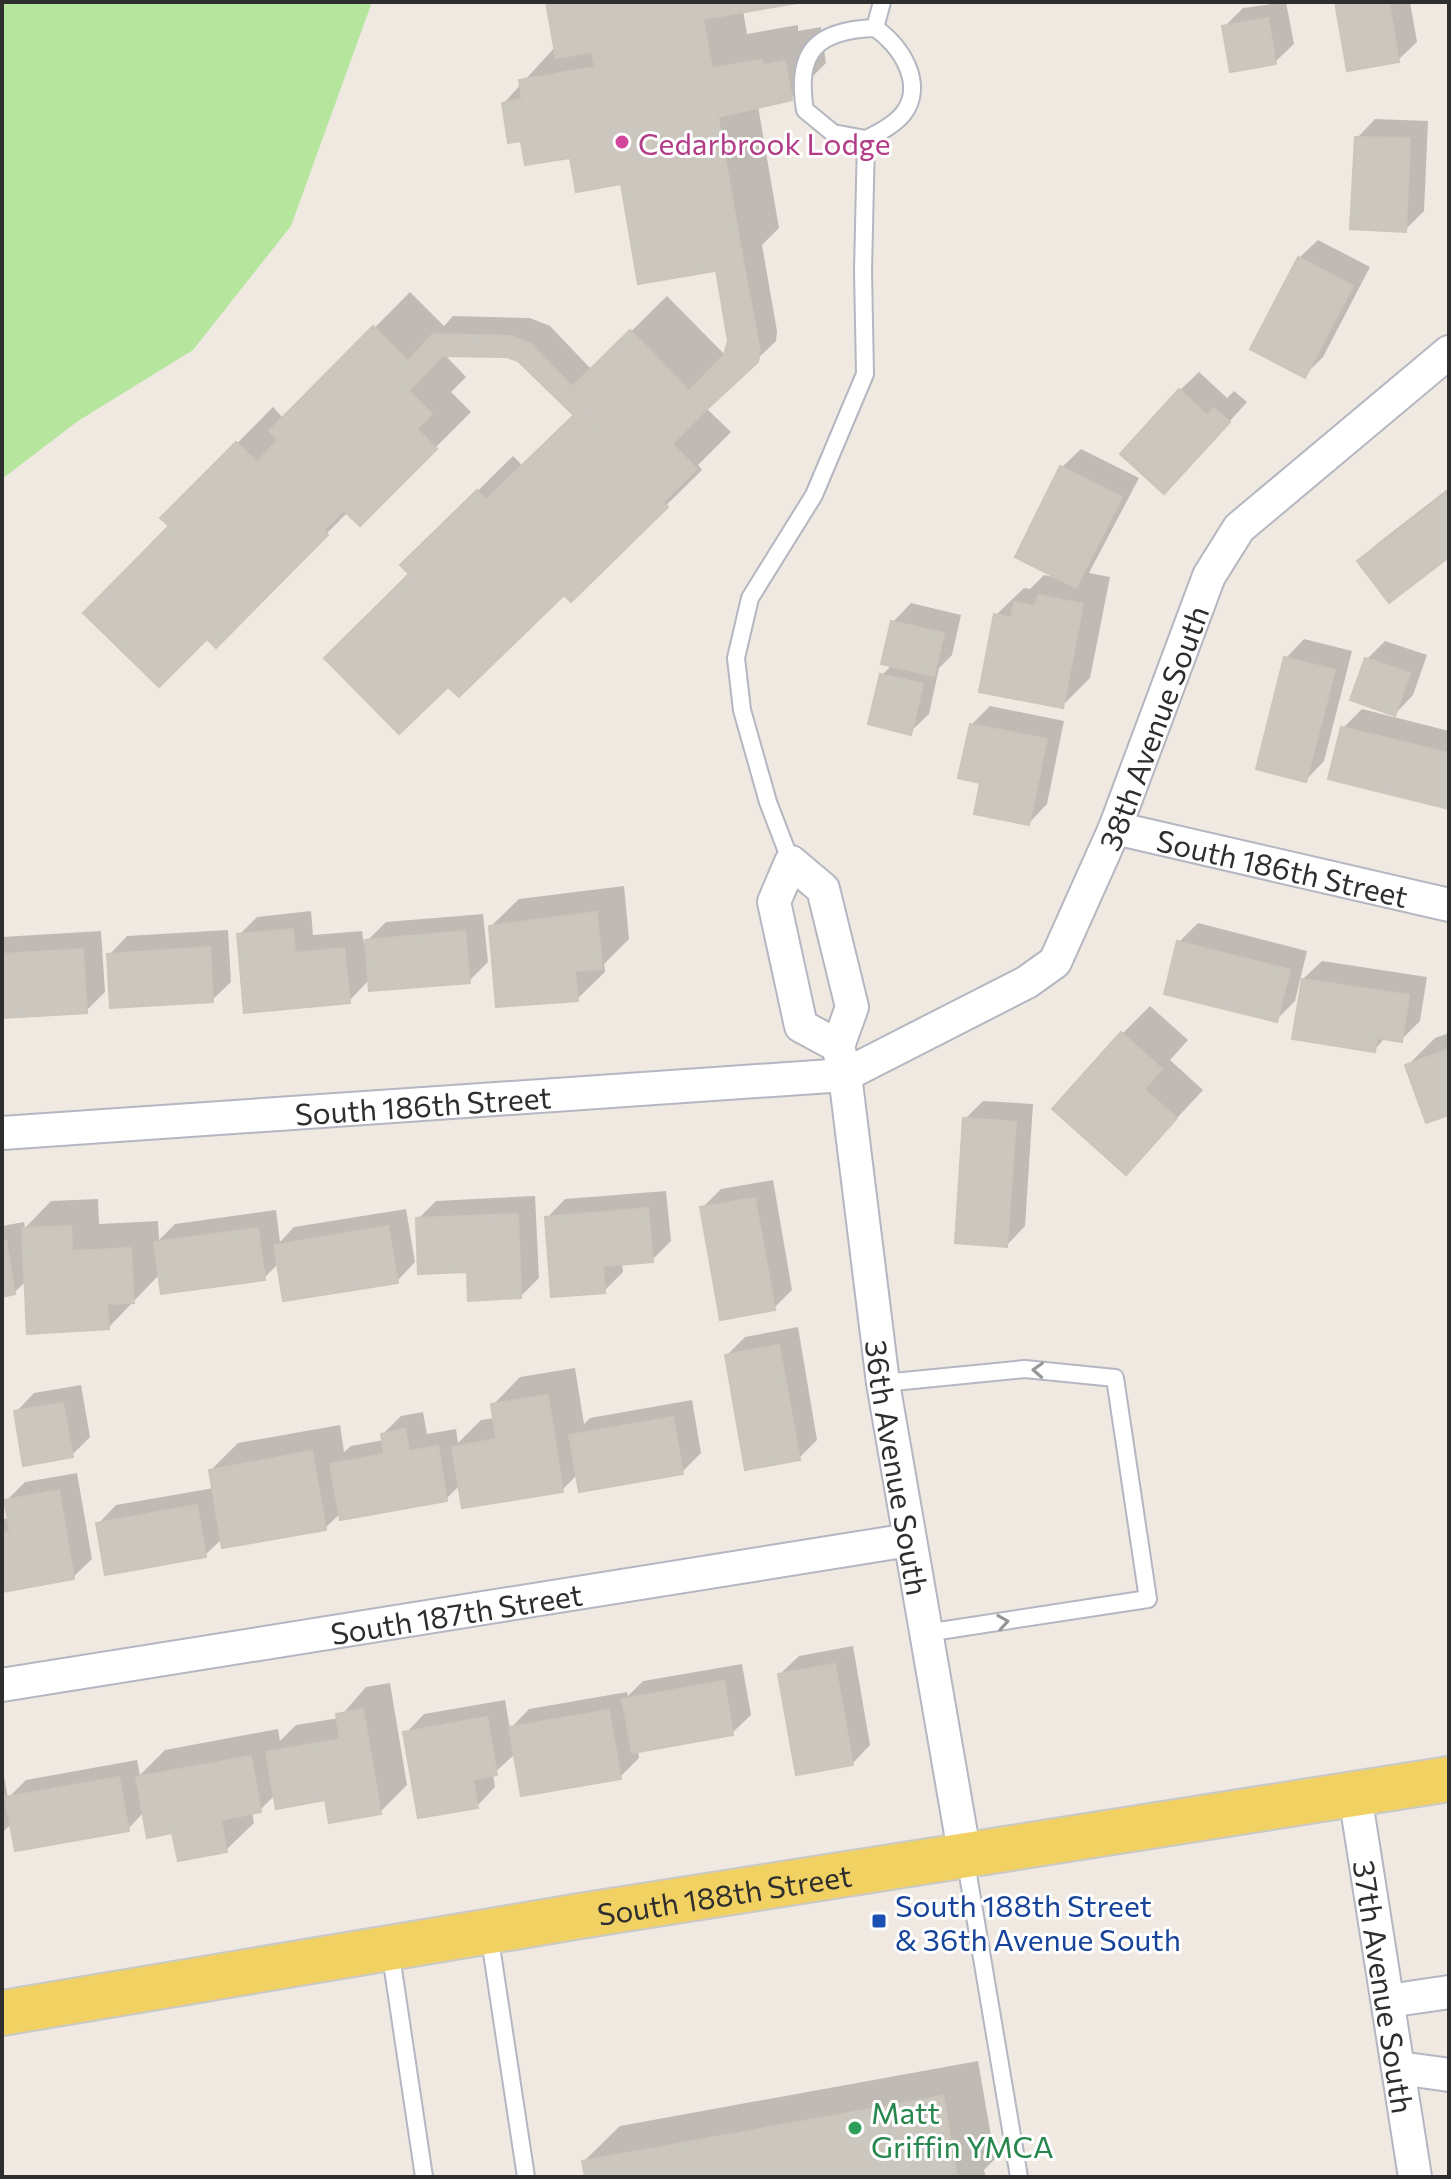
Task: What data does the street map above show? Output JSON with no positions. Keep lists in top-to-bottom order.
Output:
{
  "streets": {
    "main road": ["South 188th Street"],
    "street": [
      "38th Avenue South",
      "South 186th Street",
      "36th Avenue South",
      "South 187th Street",
      "37th Avenue South"
    ]
  },
  "crossings": [
    ["38th Avenue South", "South 186th Street"],
    ["38th Avenue South", "36th Avenue South"],
    ["South 186th Street", "36th Avenue South"],
    ["36th Avenue South", "South 187th Street"],
    ["36th Avenue South", "South 188th Street"],
    ["South 188th Street", "37th Avenue South"]
  ],
  "places": {
    "other": ["Cedarbrook Lodge", "Matt Griffin YMCA"],
    "transit": ["South 188th Street & 36th Avenue South"]
  }
}
